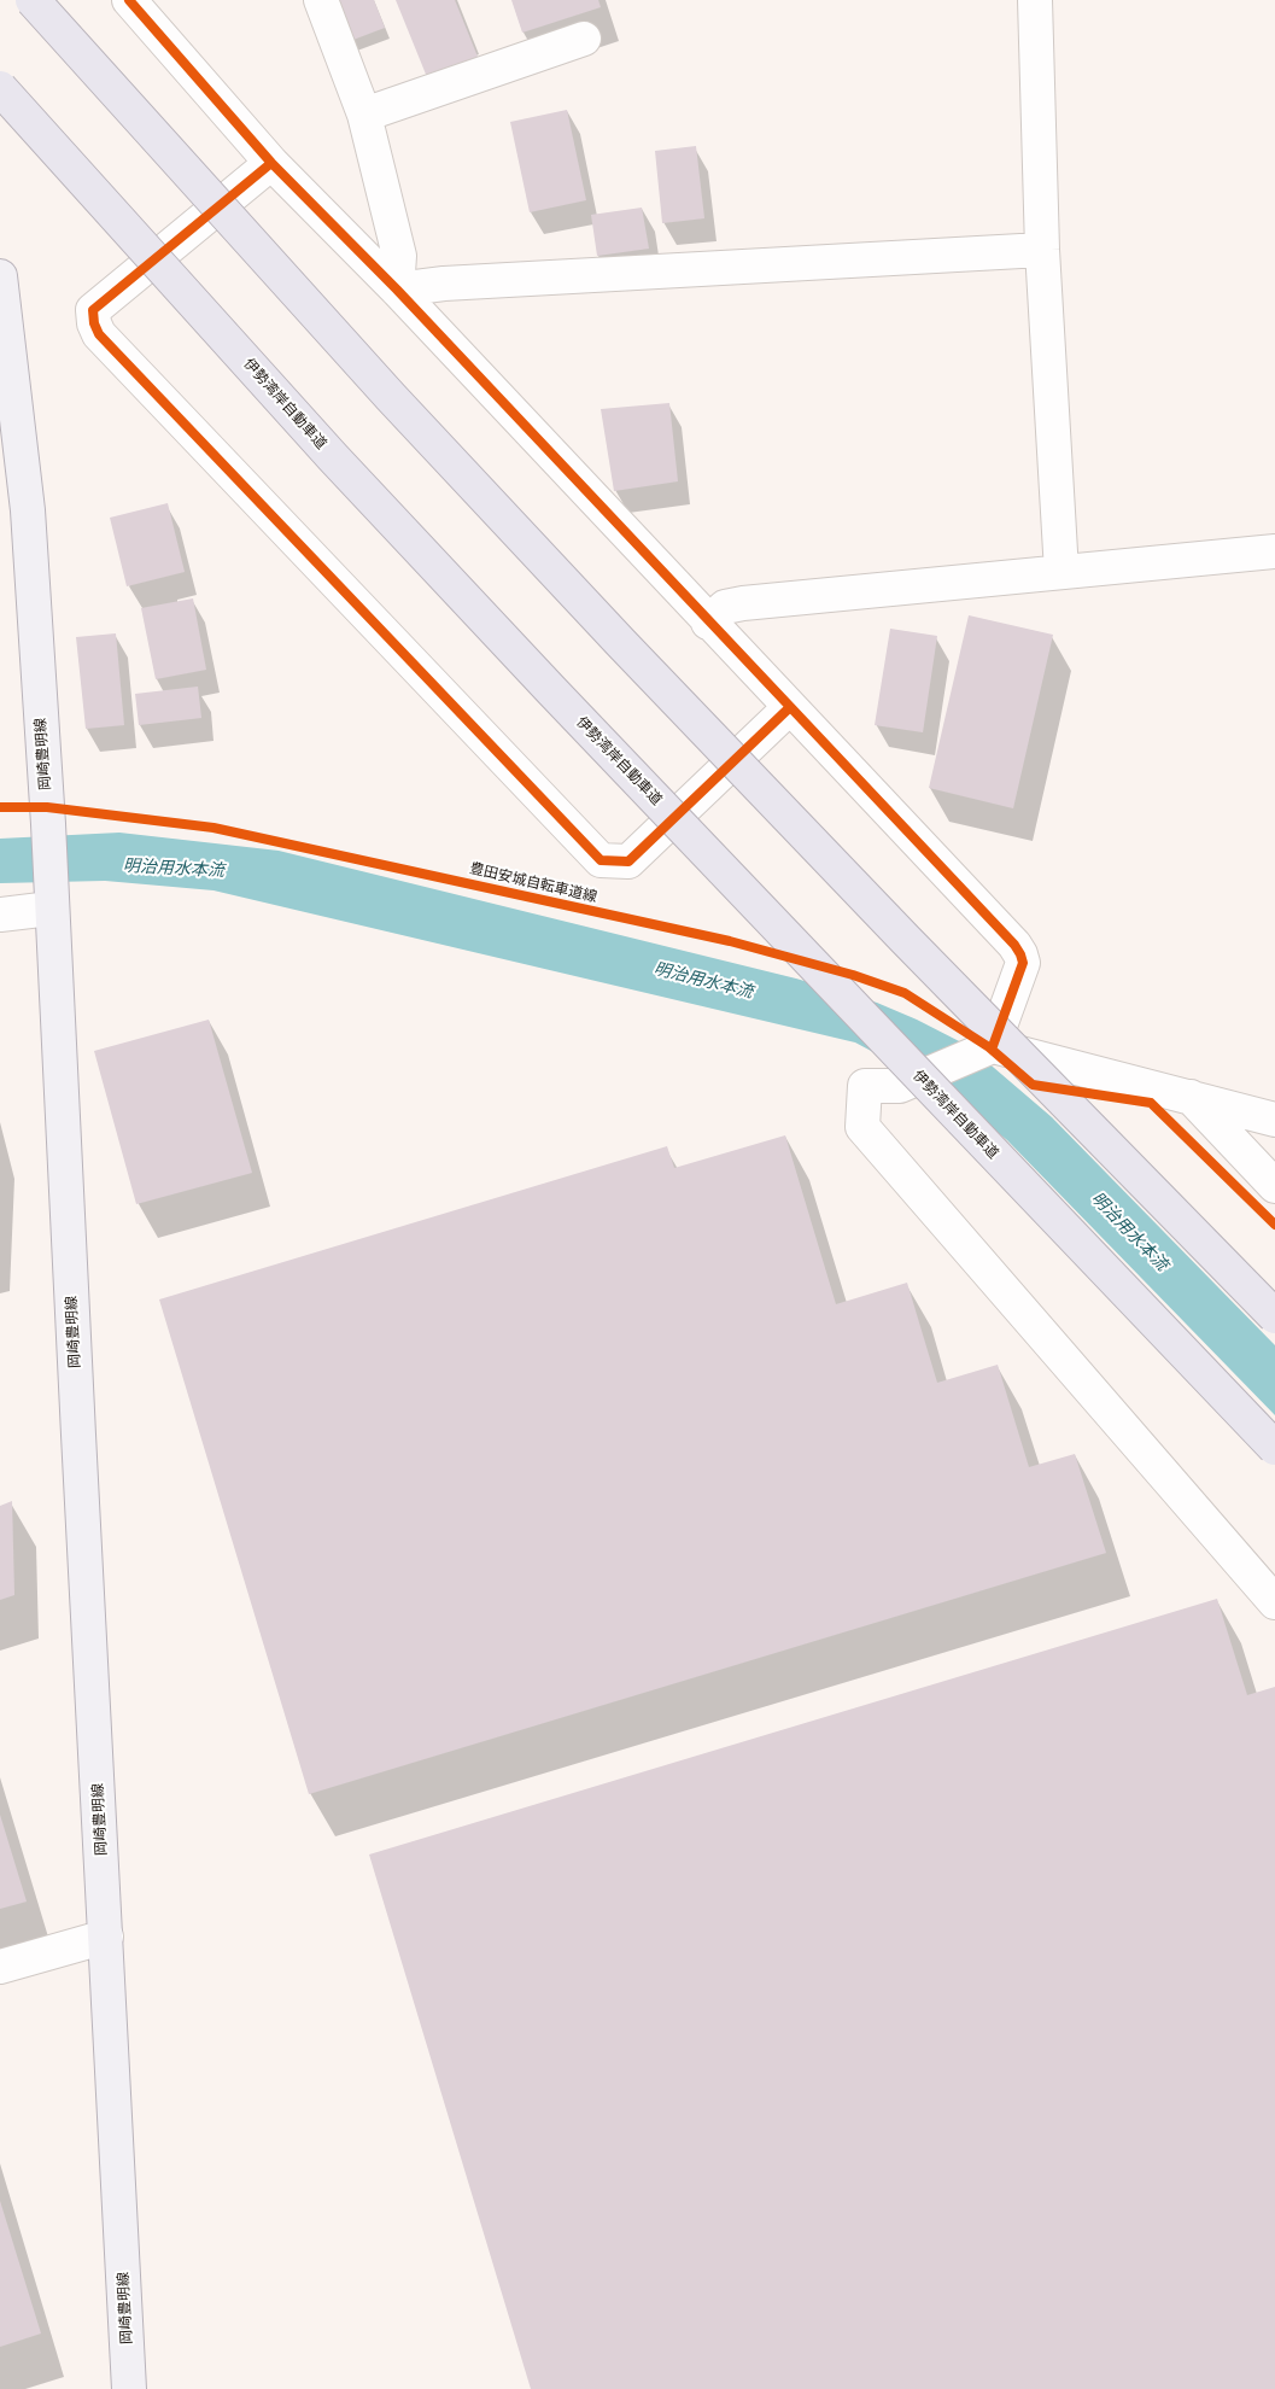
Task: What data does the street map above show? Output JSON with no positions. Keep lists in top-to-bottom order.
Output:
{
  "streets": {
    "highway": ["伊勢湾岸自動車道"],
    "main road": ["岡崎豊明線"],
    "cycle path": ["豊田安城自転車道線"]
  },
  "water": ["明治用水本流"]
}
